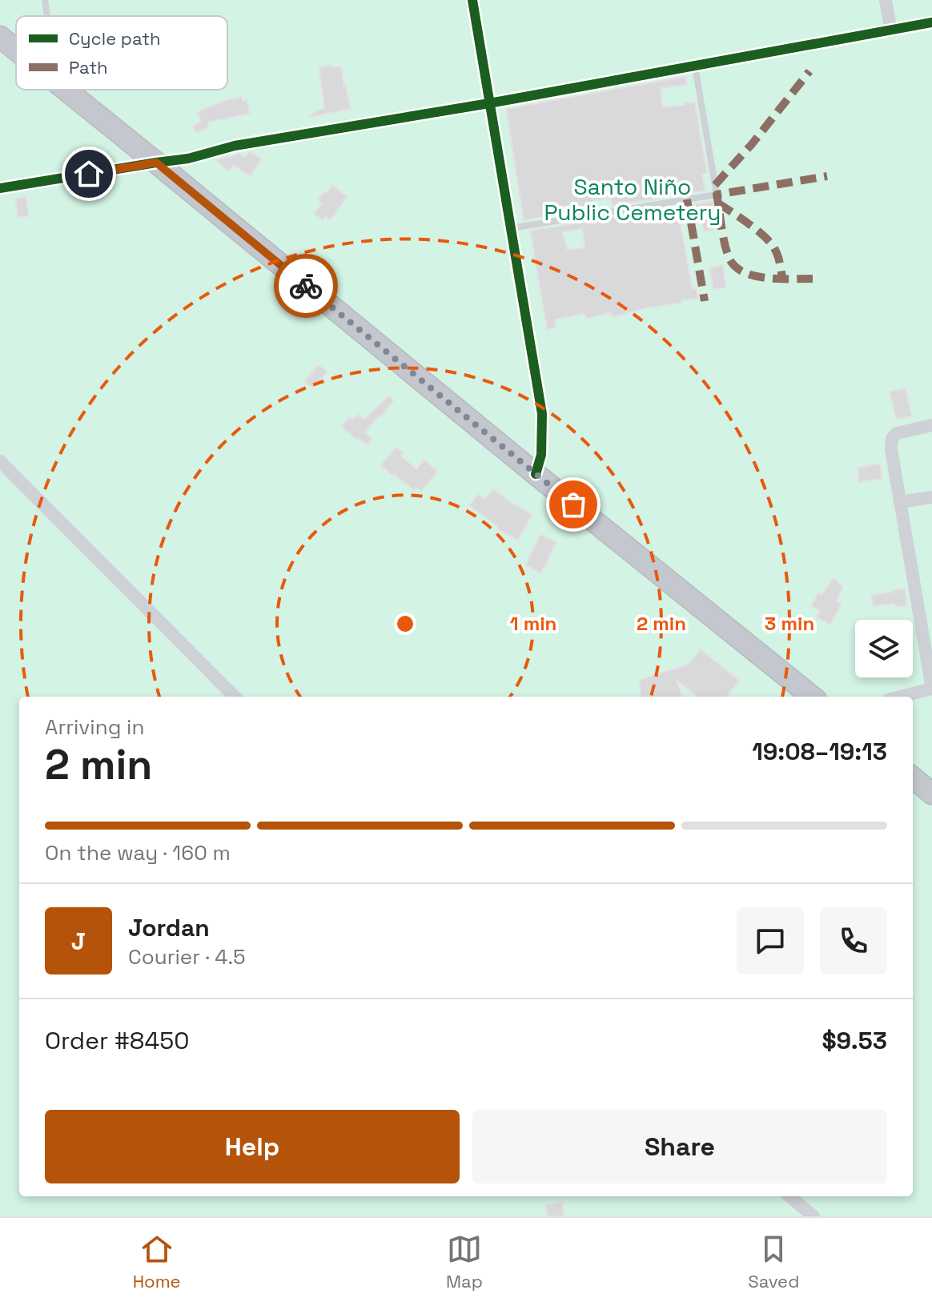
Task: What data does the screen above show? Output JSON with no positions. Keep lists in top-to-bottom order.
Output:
{
  "parks": ["Santo Niño Public Cemetery"],
  "legend": ["Cycle path", "Path"],
  "page": {
    "heading": ["2 min", "Arriving in", "19:08–19:13"],
    "panel": [
      "Jordan",
      "Courier · 4.5",
      "Order #8450",
      "$9.53"
    ],
    "bar": "On the way · 160 m",
    "round": "J",
    "buttons": ["Help", "Share"],
    "tabs": ["Home", "Map", "Saved"]
  },
  "rings": ["1 min", "2 min", "3 min"]
}
